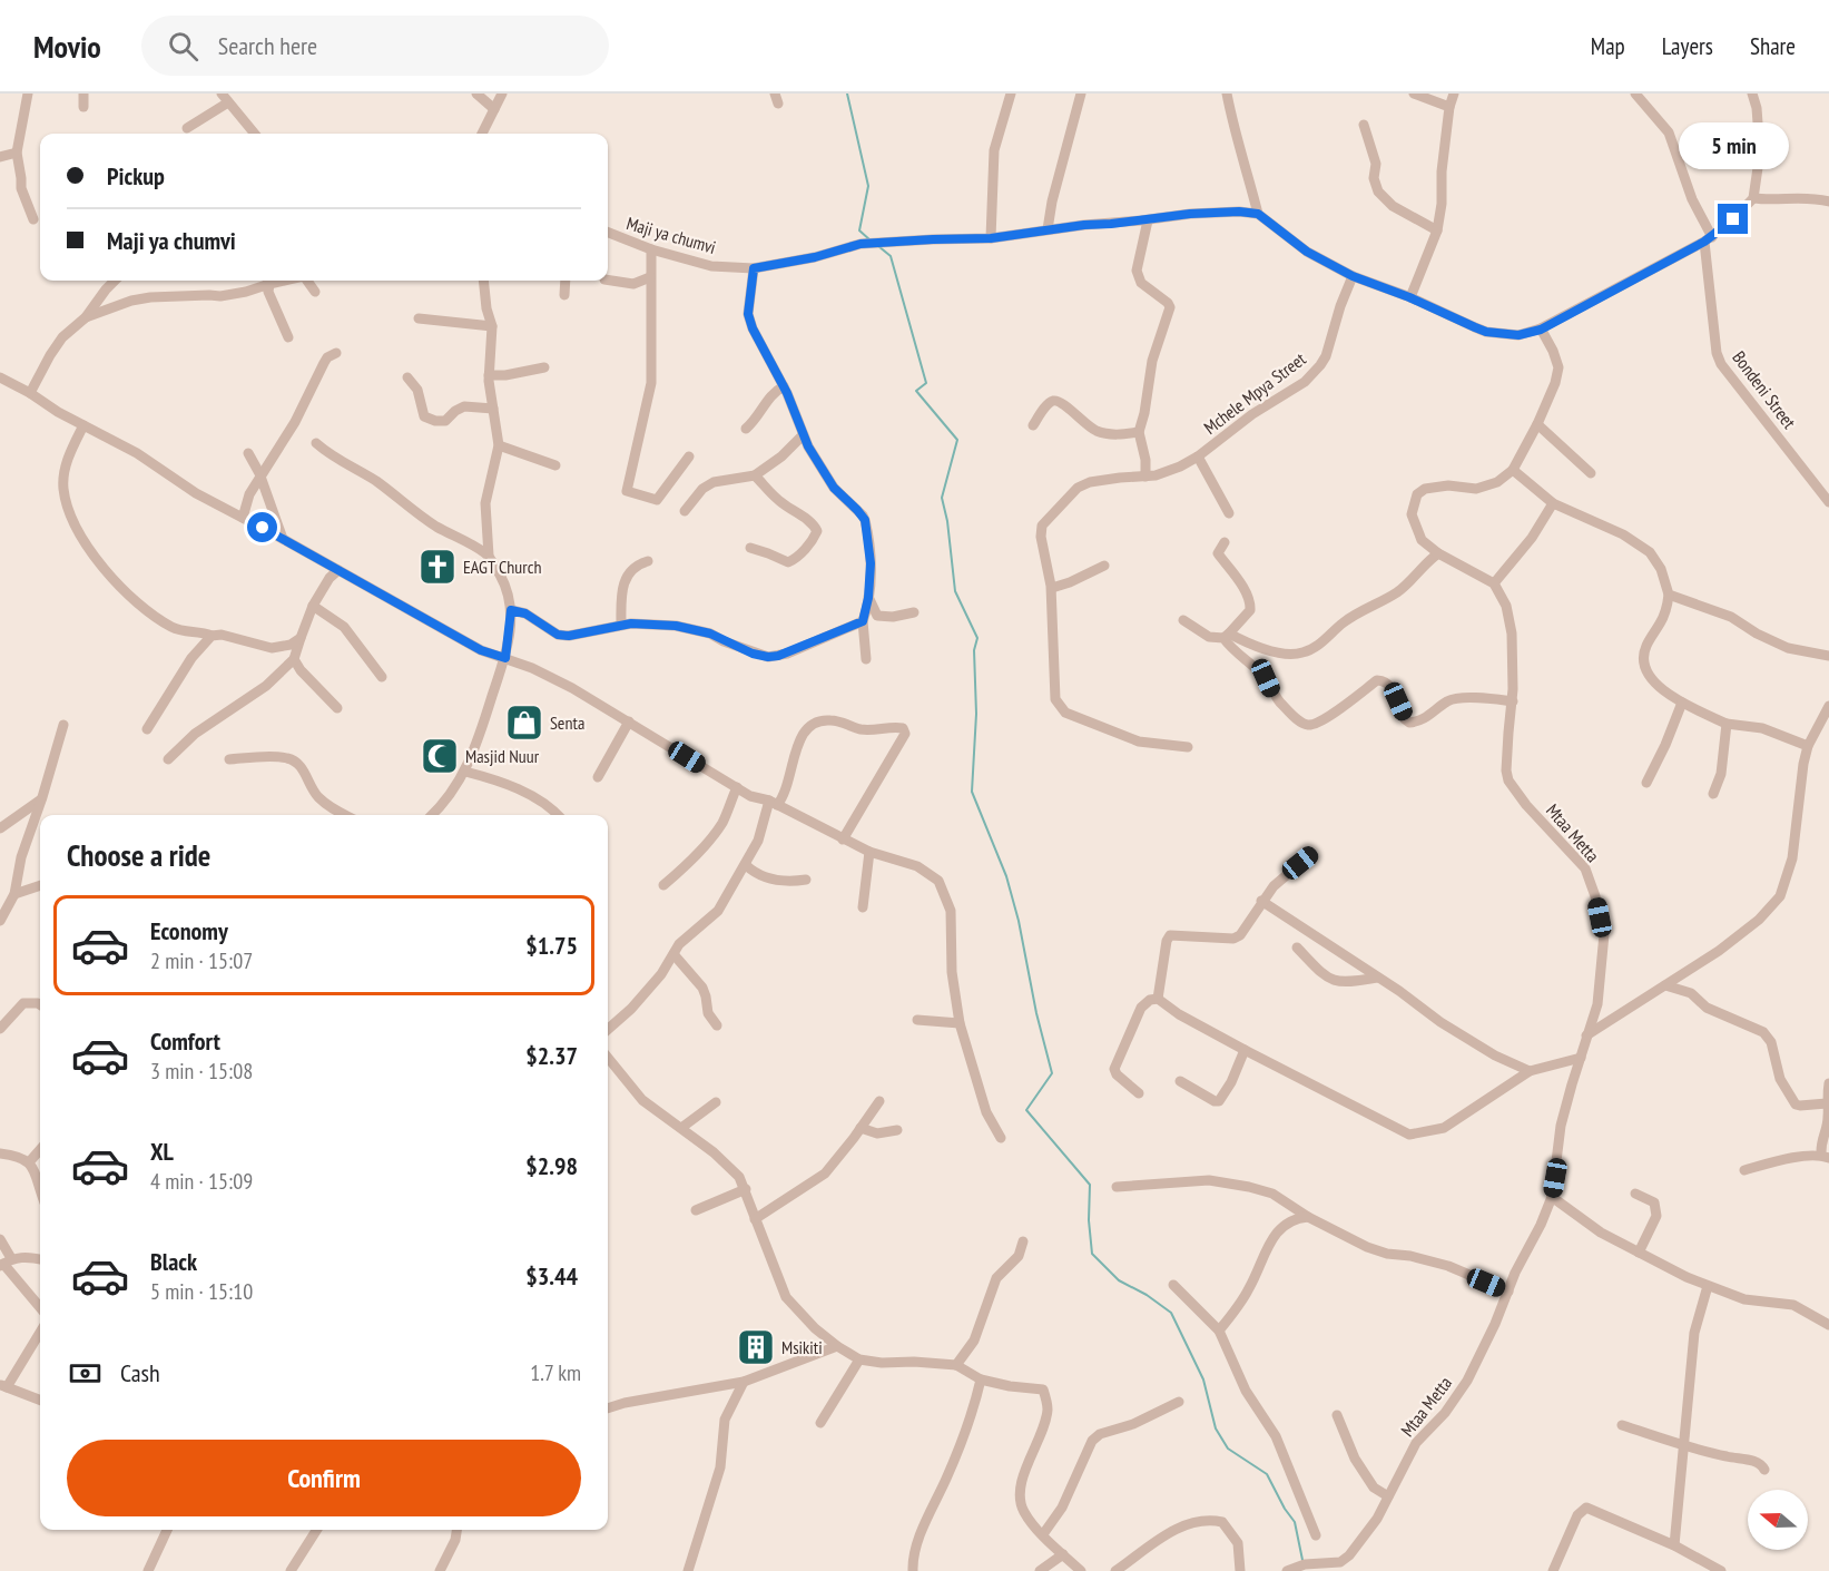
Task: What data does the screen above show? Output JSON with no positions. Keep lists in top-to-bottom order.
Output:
{
  "streets": {
    "street": [
      "Maji ya chumvi",
      "Bondeni Street",
      "Mchele Mpya Street",
      "Mtaa Metta"
    ]
  },
  "places": {
    "church": ["EAGT Church"],
    "shop": ["Senta"],
    "mosque": ["Masjid Nuur"],
    "building": ["Msikiti"]
  },
  "north": "left",
  "page": {
    "header": "Movio",
    "search": "Search here",
    "nav": ["Map", "Layers", "Share"],
    "bubble": "5 min",
    "banner": ["Pickup", "Maji ya chumvi"],
    "heading": "Choose a ride",
    "list": [
      {
        "name": "Economy",
        "note": "2 min · 15:07",
        "value": "$1.75"
      },
      {
        "name": "Comfort",
        "note": "3 min · 15:08",
        "value": "$2.37"
      },
      {
        "name": "XL",
        "note": "4 min · 15:09",
        "value": "$2.98"
      },
      {
        "name": "Black",
        "note": "5 min · 15:10",
        "value": "$3.44"
      }
    ],
    "pay": ["Cash", "1.7 km"],
    "buttons": "Confirm"
  }
}
